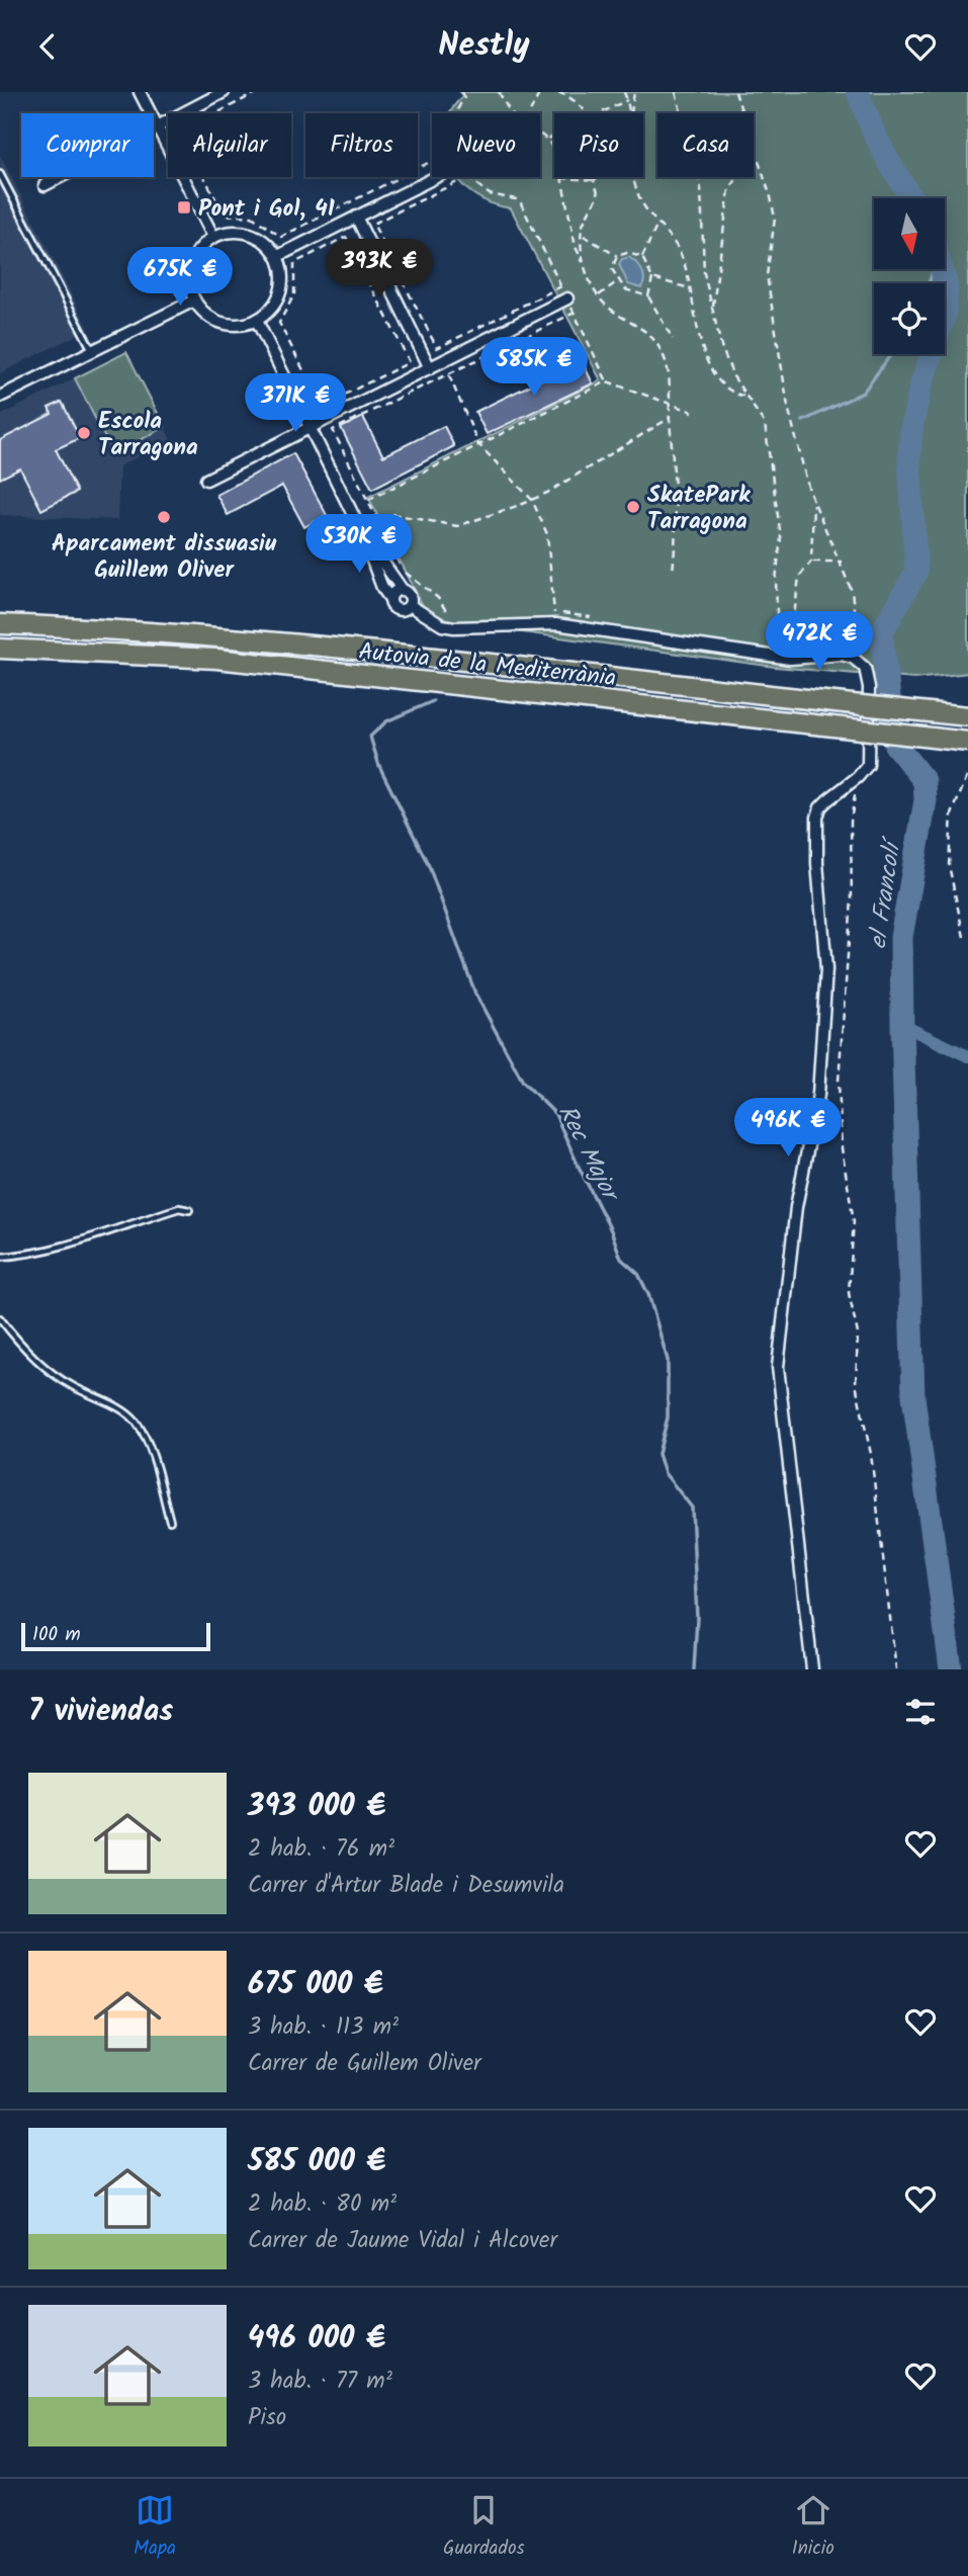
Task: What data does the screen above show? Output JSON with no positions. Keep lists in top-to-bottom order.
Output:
{
  "streets": {
    "highway": ["Autovia de la Mediterrània"]
  },
  "water": ["el Francolí", "Rec Major"],
  "places": {
    "transit": ["Pont i Gol, 41"],
    "other": ["Escola Tarragona", "SkatePark Tarragona", "Aparcament dissuasiu Guillem Oliver"]
  },
  "scale_bar": "100 m",
  "north": "bottom",
  "page": {
    "header": "Nestly",
    "chip": [
      "Comprar",
      "Alquilar",
      "Filtros",
      "Nuevo",
      "Piso",
      "Casa"
    ],
    "price": [
      "393K €",
      "675K €",
      "585K €",
      "371K €",
      "530K €",
      "472K €",
      "496K €"
    ],
    "scale": "100 m",
    "heading": "7 viviendas",
    "list": [
      {
        "name": "393 000 €",
        "note": "2 hab. · 76 m² · Carrer d'Artur Blade i Desumvila"
      },
      {
        "name": "675 000 €",
        "note": "3 hab. · 113 m² · Carrer de Guillem Oliver"
      },
      {
        "name": "585 000 €",
        "note": "2 hab. · 80 m² · Carrer de Jaume Vidal i Alcover"
      },
      {
        "name": "496 000 €",
        "note": "3 hab. · 77 m² · Piso"
      }
    ],
    "tabs": ["Mapa", "Guardados", "Inicio"]
  }
}
